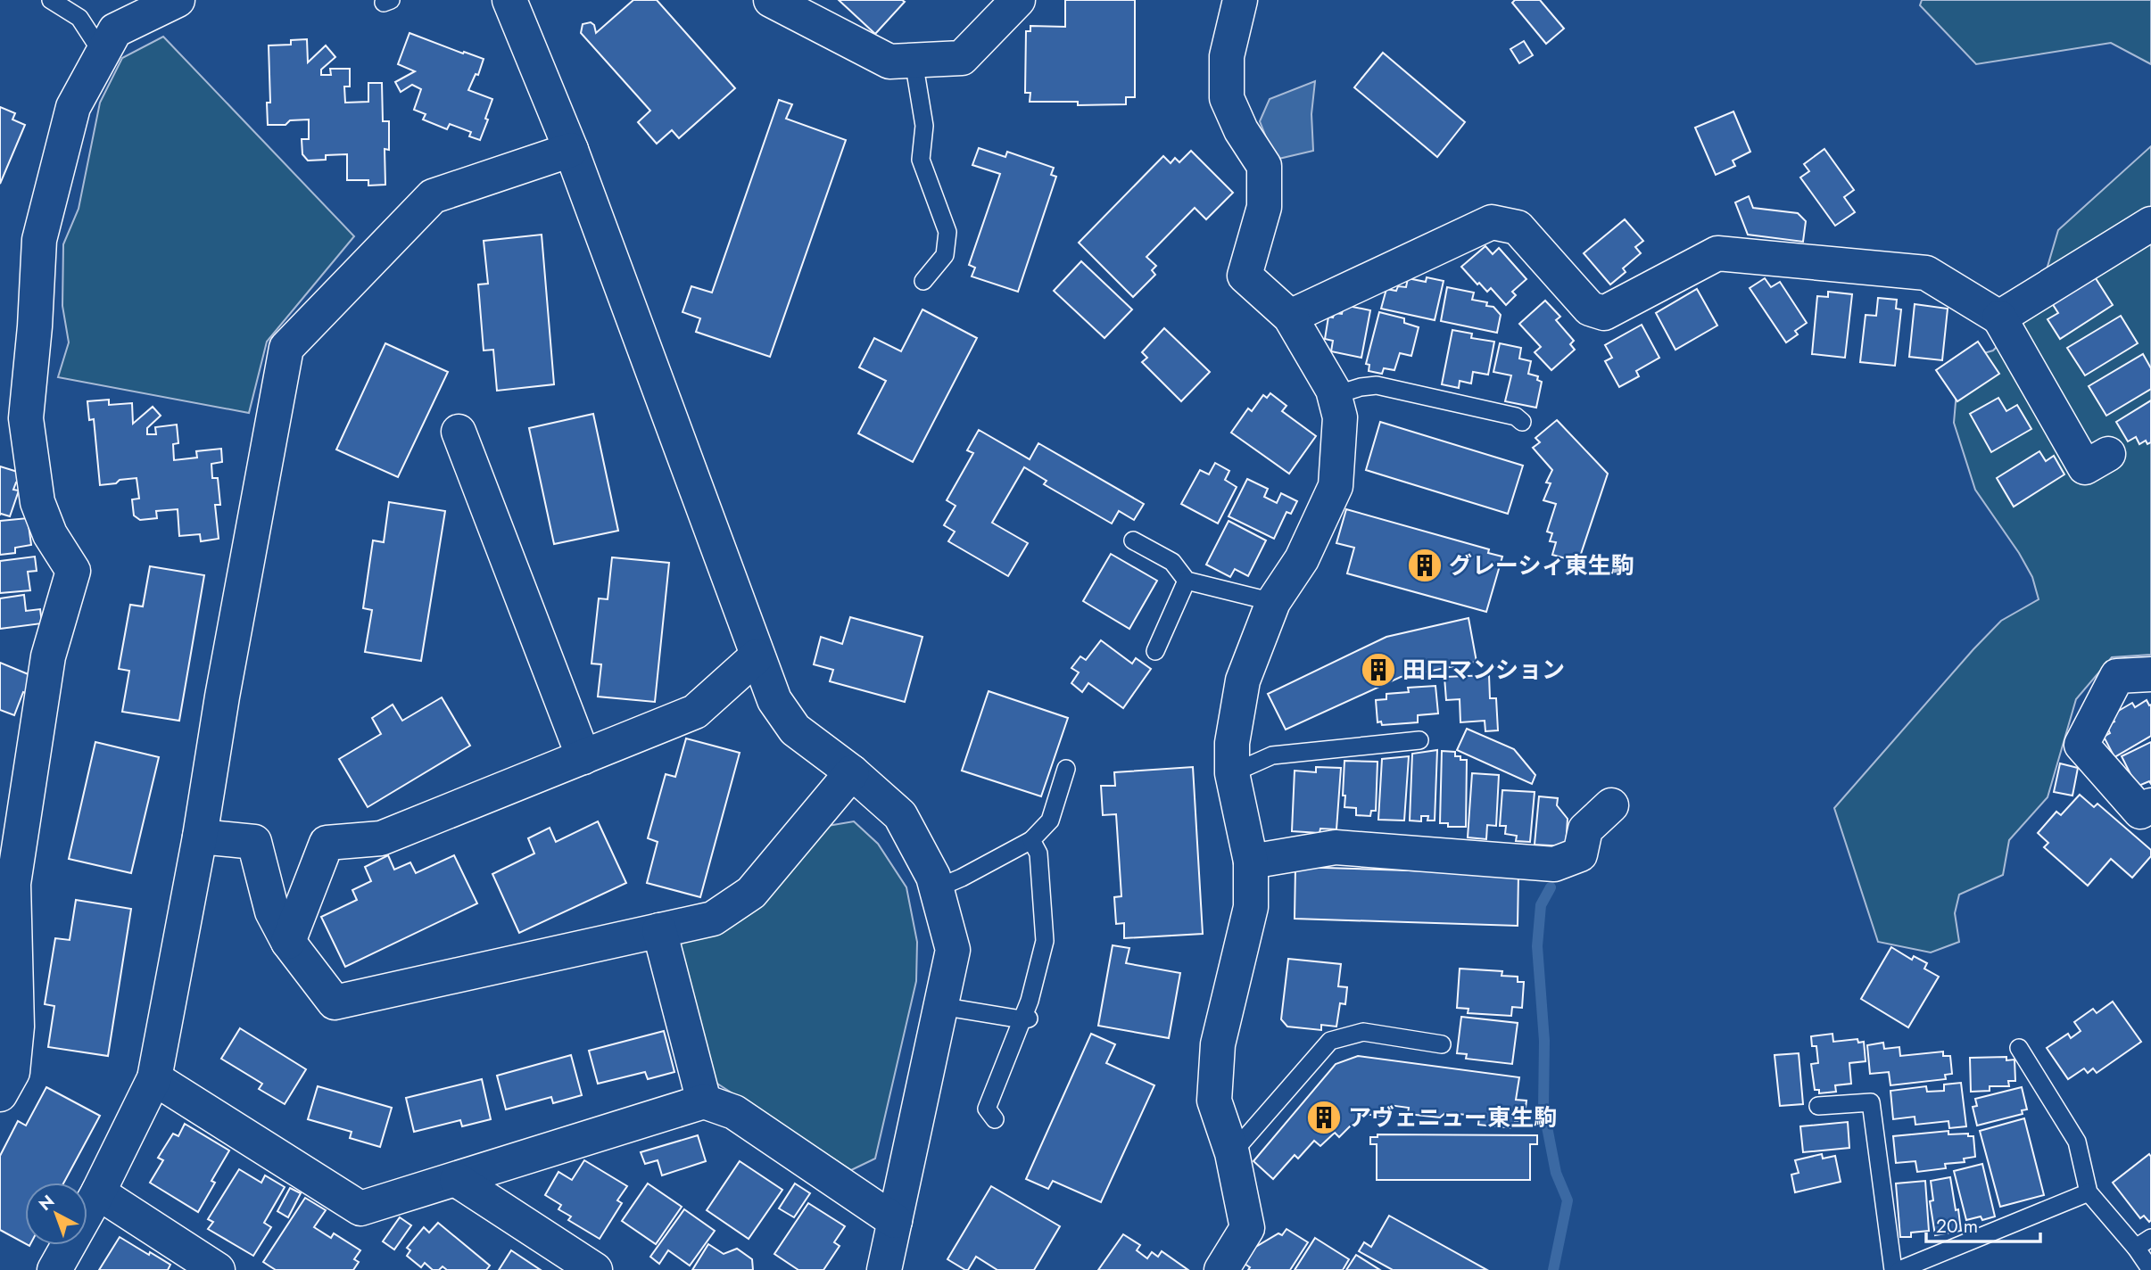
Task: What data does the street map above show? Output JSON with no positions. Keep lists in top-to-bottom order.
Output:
{
  "places": {
    "building": ["グレーシィ東生駒", "田口マンション", "アヴェニュー東生駒"]
  },
  "scale_bar": "20 m",
  "north": "top left"
}
